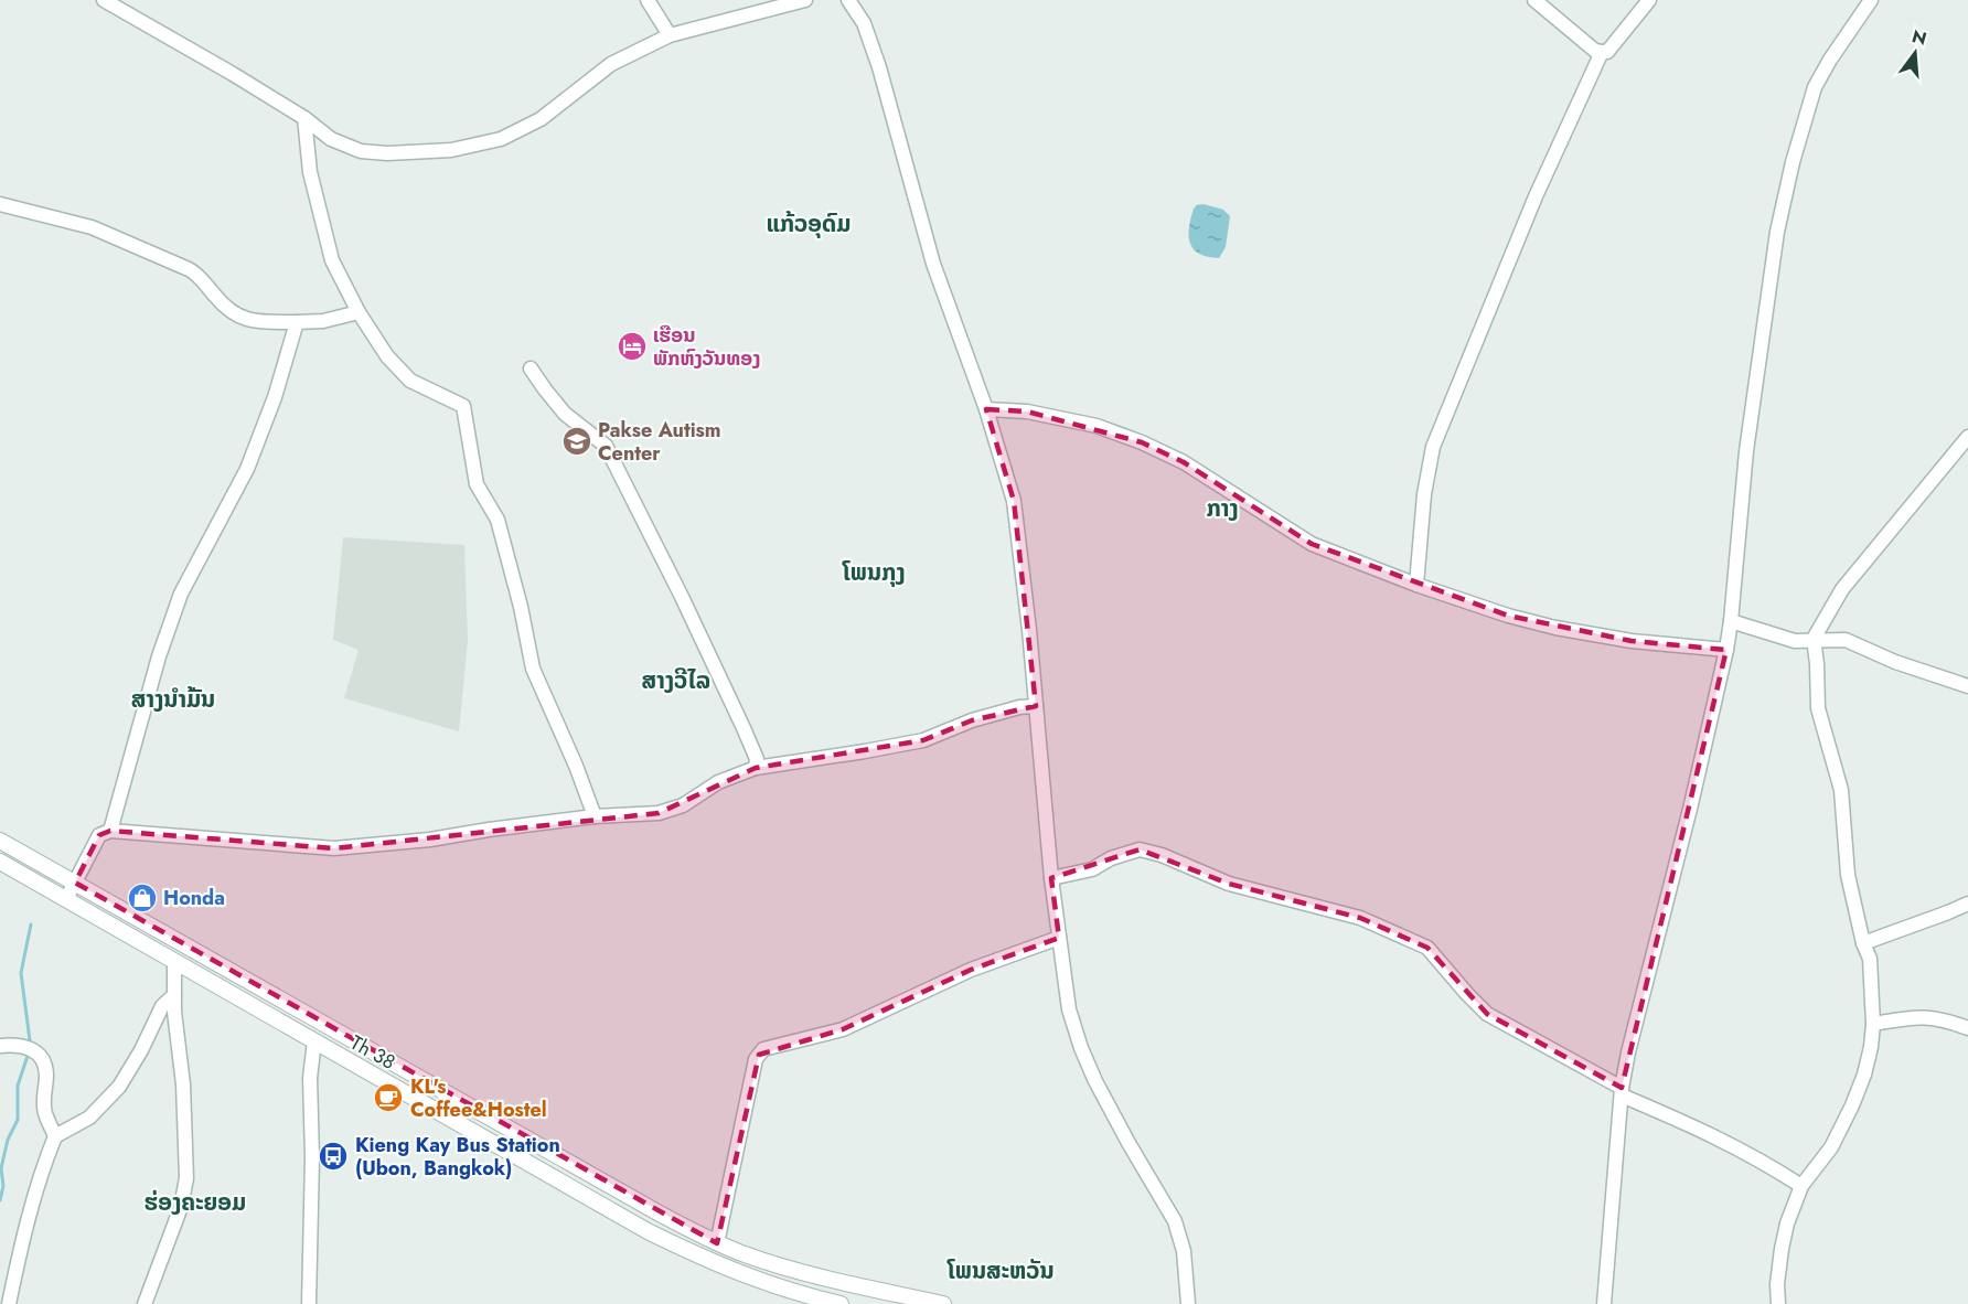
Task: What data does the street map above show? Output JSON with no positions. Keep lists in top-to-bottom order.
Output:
{
  "streets": {
    "street": ["Th 38"]
  },
  "districts": [
    "ແກ້ວອຸດົມ",
    "ກາງ",
    "ໂພນກຸງ",
    "ສາງວີໄລ",
    "ສາງນຳ້ມັນ",
    "ຮ່ອງຄະຍອມ",
    "ໂພນສະຫວັນ"
  ],
  "places": {
    "hotel": ["ເຮືອນ ພັກຫົງວັນທອງ"],
    "school or university": ["Pakse Autism Center"],
    "shop": ["Honda"],
    "cafe": ["KL's Coffee&Hostel"],
    "bus stop": ["Kieng Kay Bus Station (Ubon, Bangkok)"]
  },
  "north": "top"
}
